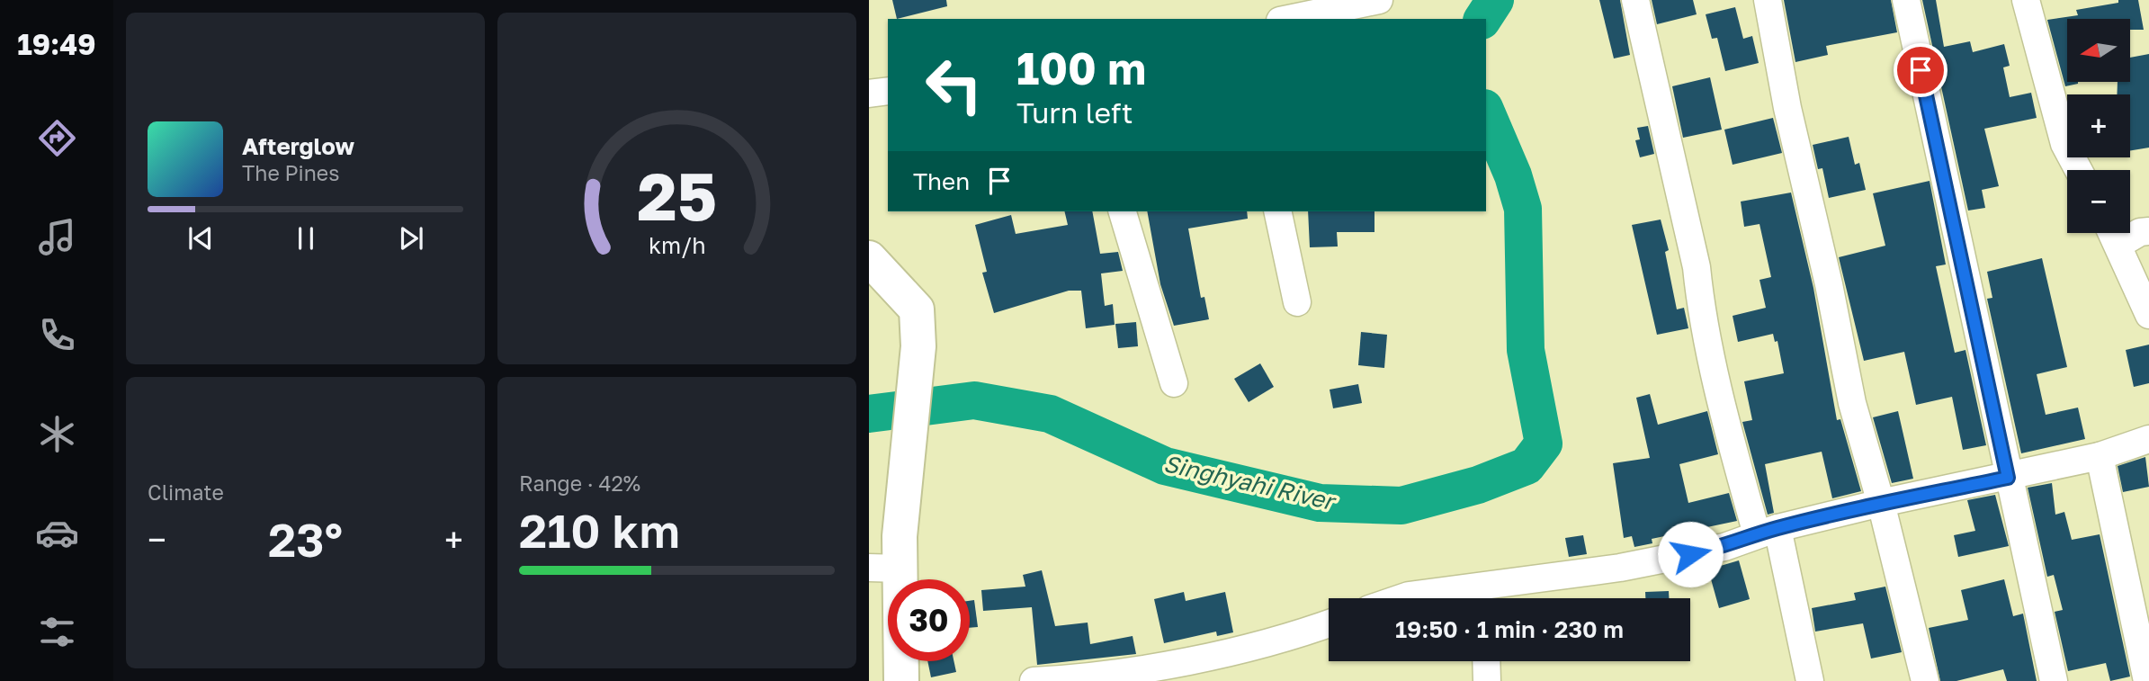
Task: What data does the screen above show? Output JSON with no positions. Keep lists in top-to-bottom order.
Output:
{
  "water": ["Singhyahi River"],
  "north": "left",
  "page": {
    "tabs": "19:49",
    "map_buttons": ["+", "−"],
    "turn": ["100 m", "Turn left"],
    "song": ["Afterglow", "The Pines"],
    "then": "Then",
    "tile": [
      "Climate",
      ["Range · 42%", "210 km"]
    ],
    "heat": ["−", "23°", "+"],
    "limit": "30",
    "trip": "19:50 · 1 min · 230 m",
    "gauge": ["25", "km/h"]
  }
}
